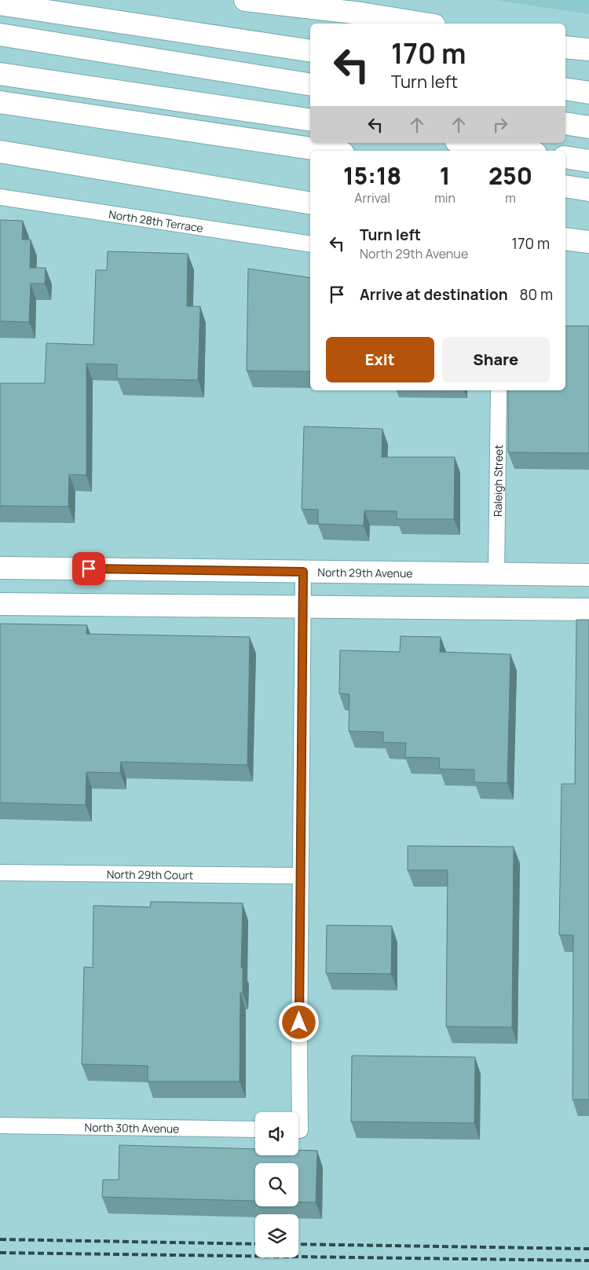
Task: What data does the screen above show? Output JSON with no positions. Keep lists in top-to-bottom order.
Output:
{
  "streets": {
    "main road": ["North 29th Avenue"],
    "street": [
      "North 28th Terrace",
      "Raleigh Street",
      "North 29th Court",
      "North 30th Avenue"
    ]
  },
  "crossings": [
    ["Raleigh Street", "North 29th Avenue"]
  ],
  "page": {
    "turn": ["170 m", "Turn left"],
    "eta": [
      "15:18",
      "Arrival",
      "1",
      "min",
      "250",
      "m"
    ],
    "list": [
      {
        "name": "Turn left",
        "note": "North 29th Avenue",
        "value": "170 m"
      },
      {
        "name": "Arrive at destination",
        "value": "80 m"
      }
    ],
    "buttons": ["Exit", "Share"]
  }
}
